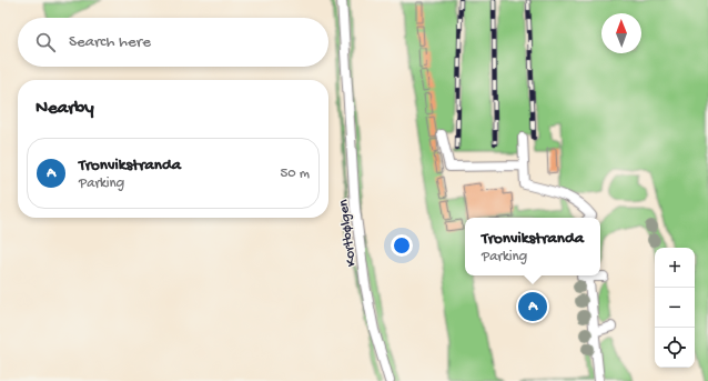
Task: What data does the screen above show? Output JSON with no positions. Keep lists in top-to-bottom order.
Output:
{
  "streets": {
    "lane": ["Kortbølgen"]
  },
  "north": "top",
  "page": {
    "search": "Search here",
    "heading": "Nearby",
    "list": [
      {
        "mark": "A",
        "name": "Tronvikstranda",
        "note": "Parking",
        "value": "50 m"
      }
    ],
    "popup": ["Tronvikstranda", "Parking"],
    "map_buttons": ["+", "−"],
    "pins": "A"
  }
}
